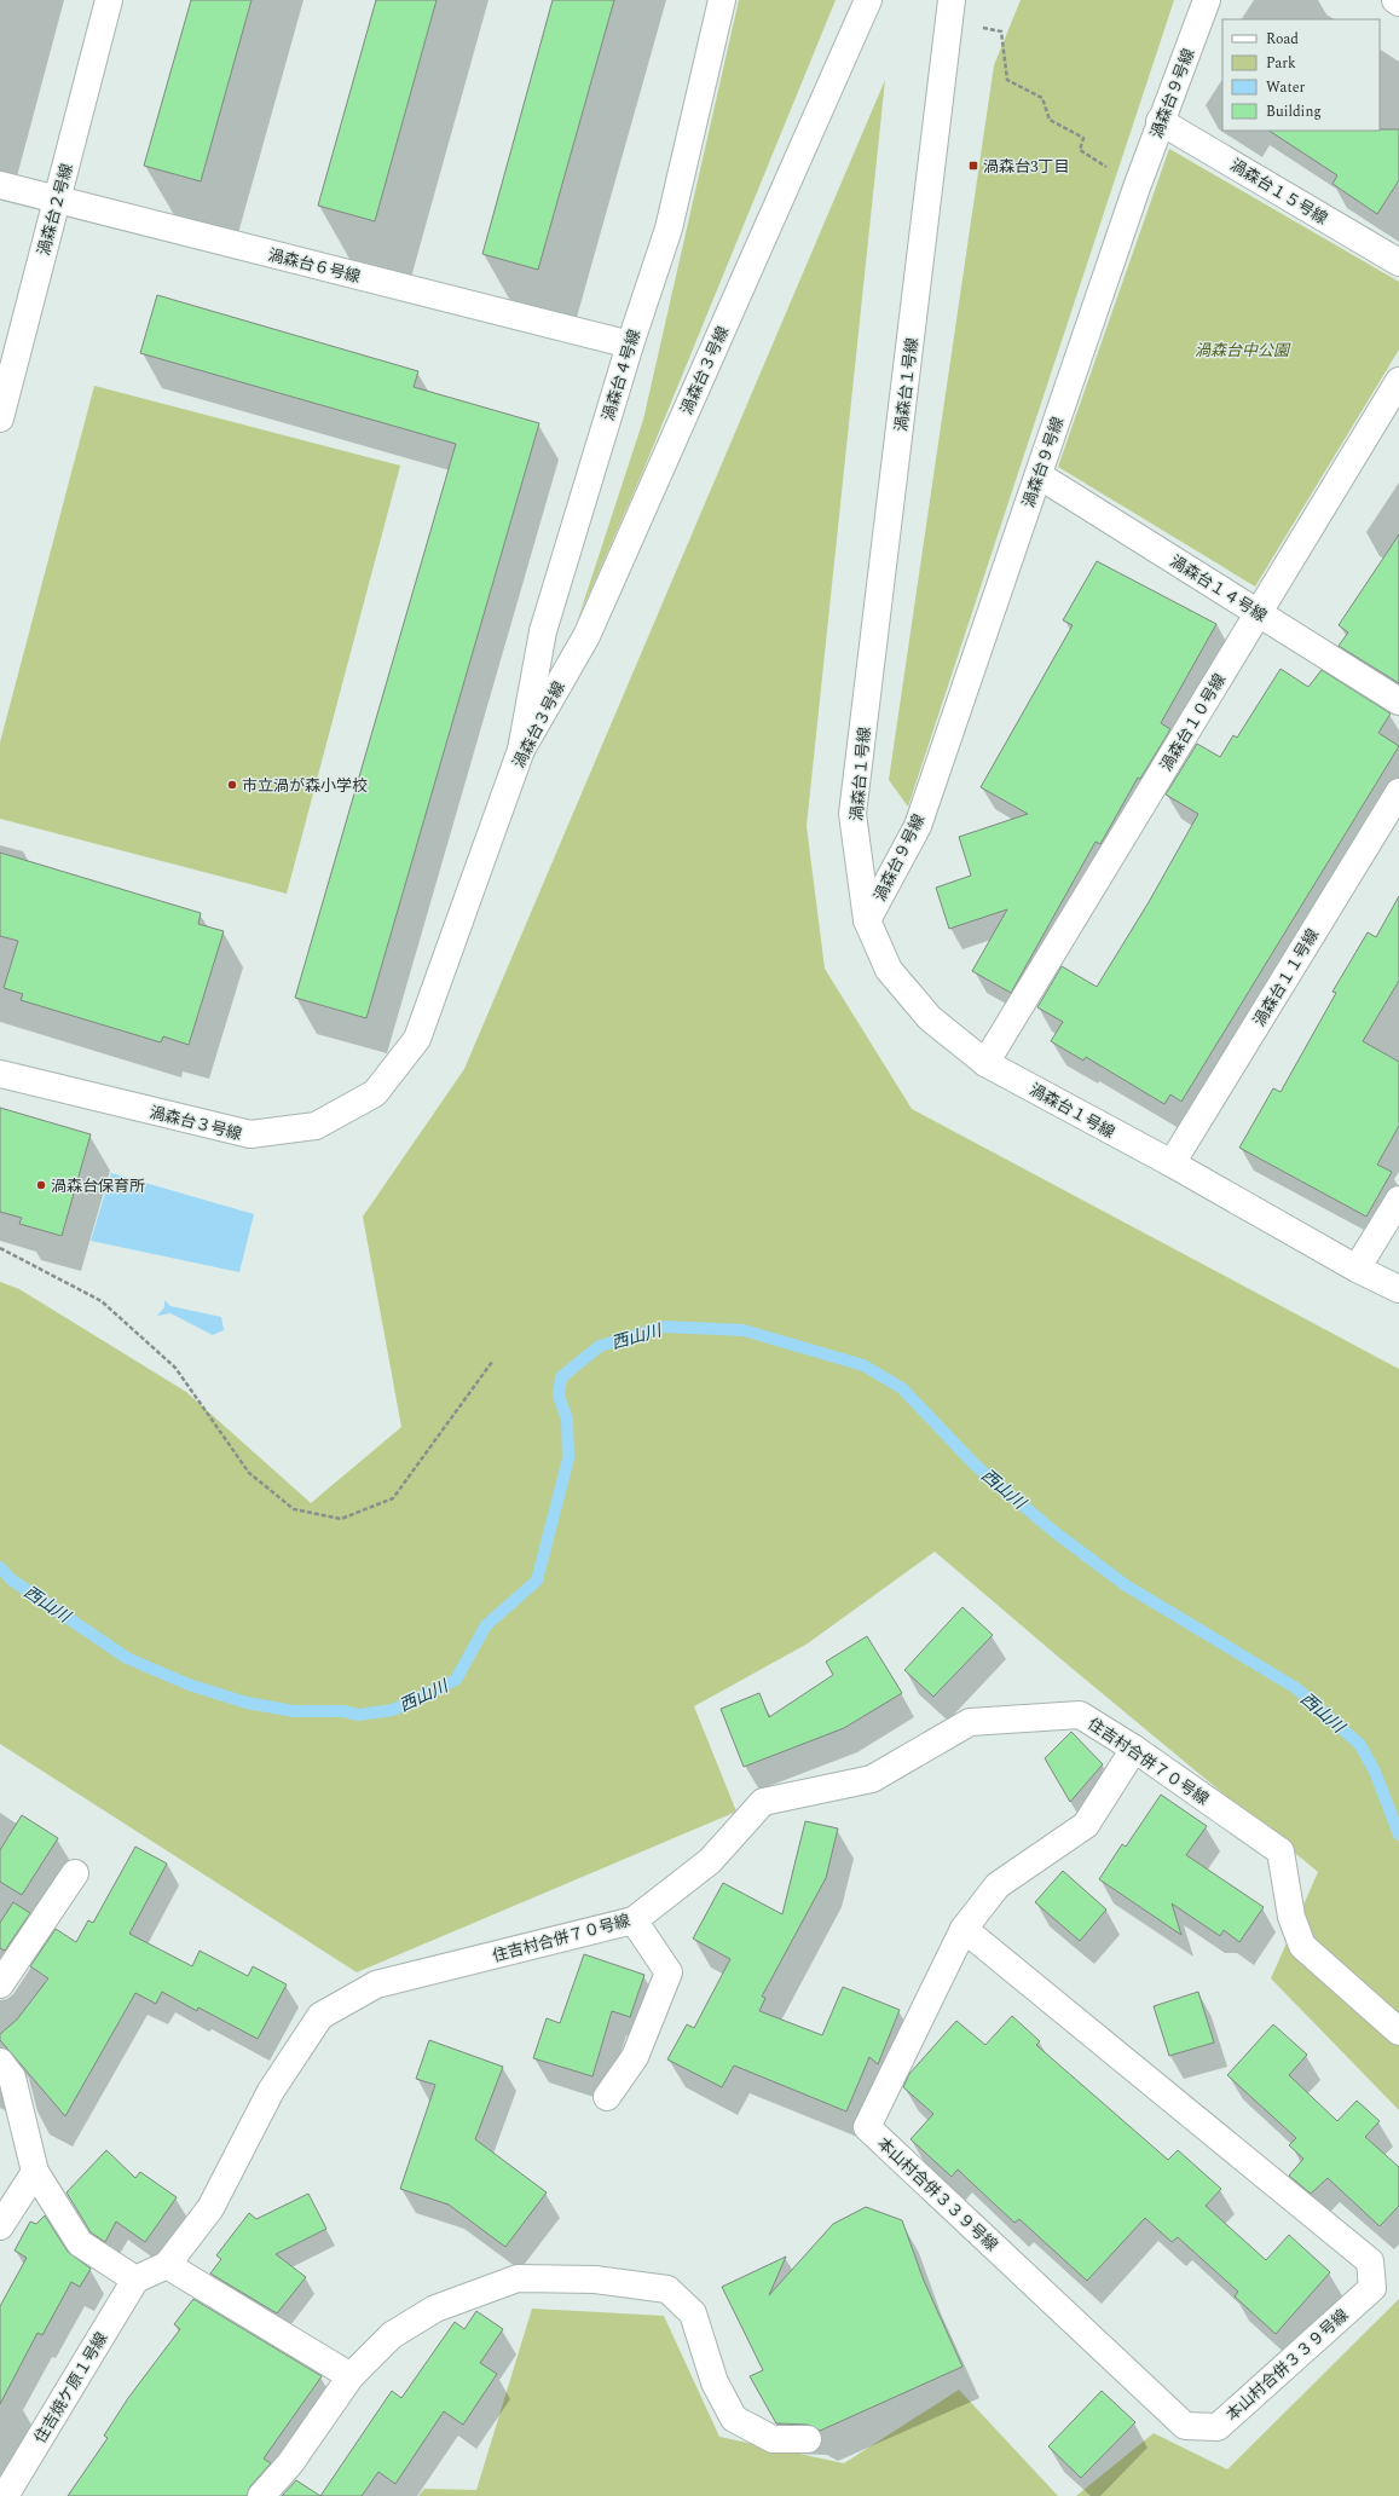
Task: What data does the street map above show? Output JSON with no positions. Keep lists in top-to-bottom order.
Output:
{
  "streets": {
    "street": [
      "渦森台９号線",
      "渦森台１５号線",
      "渦森台２号線",
      "渦森台６号線",
      "渦森台３号線",
      "渦森台４号線",
      "渦森台１号線",
      "渦森台１４号線",
      "渦森台１０号線",
      "渦森台１１号線",
      "住吉村合併７０号線",
      "本山村合併３３９号線",
      "住吉焼ケ原１号線"
    ]
  },
  "crossings": [
    ["渦森台９号線", "渦森台１５号線"],
    ["渦森台９号線", "渦森台１号線"],
    ["渦森台９号線", "渦森台１４号線"],
    ["渦森台２号線", "渦森台６号線"],
    ["渦森台６号線", "渦森台４号線"],
    ["渦森台３号線", "渦森台４号線"],
    ["渦森台１号線", "渦森台１０号線"],
    ["渦森台１号線", "渦森台１１号線"],
    ["渦森台１４号線", "渦森台１０号線"],
    ["住吉村合併７０号線", "本山村合併３３９号線"],
    ["住吉村合併７０号線", "住吉焼ケ原１号線"]
  ],
  "water": ["西山川"],
  "parks": ["渦森台中公園"],
  "places": {
    "transit": ["渦森台3丁目"],
    "other": ["市立渦が森小学校", "渦森台保育所"]
  },
  "legend": [
    "Road",
    "Park",
    "Water",
    "Building"
  ]
}
